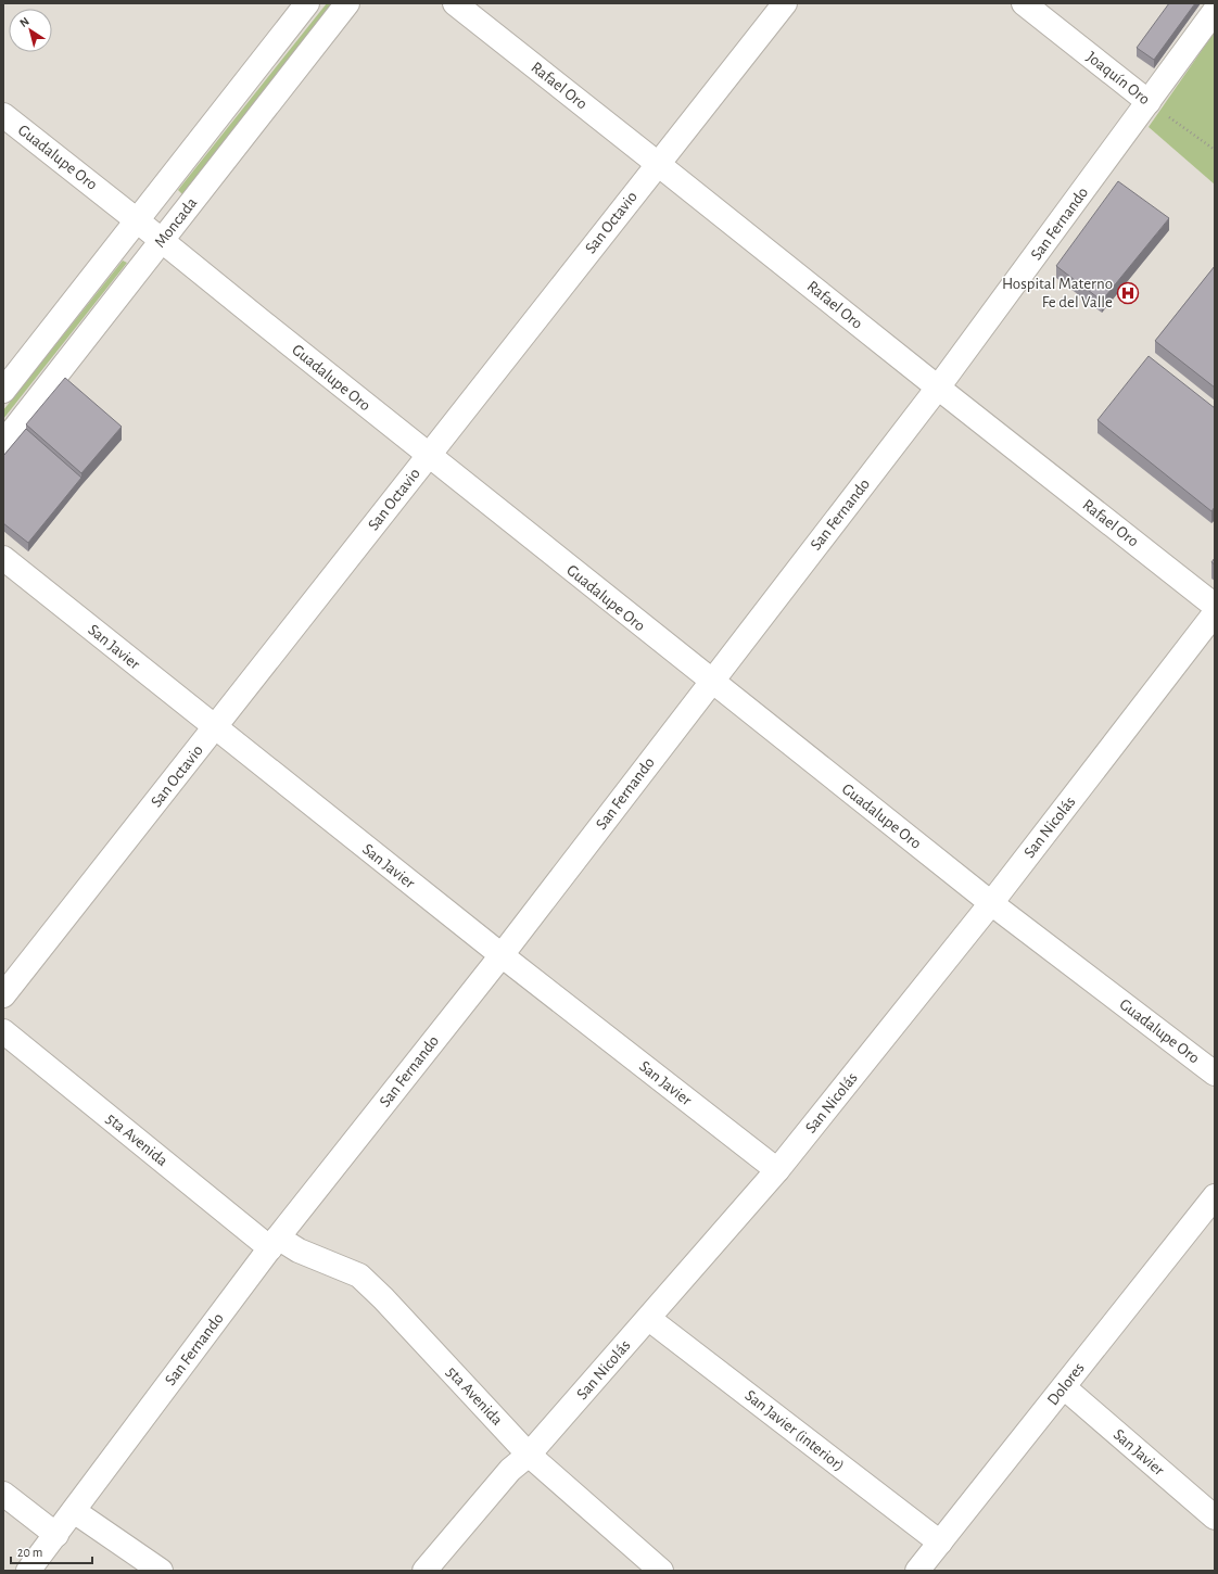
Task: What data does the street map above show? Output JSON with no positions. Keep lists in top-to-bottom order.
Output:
{
  "streets": {
    "street": [
      "Joaquín Oro",
      "Rafael Oro",
      "Guadalupe Oro",
      "Moncada",
      "San Octavio",
      "San Fernando",
      "San Javier",
      "San Nicolás",
      "5ta Avenida",
      "Dolores",
      "San Javier (interior)"
    ]
  },
  "crossings": [
    ["Joaquín Oro", "San Fernando"],
    ["Rafael Oro", "San Octavio"],
    ["Rafael Oro", "San Fernando"],
    ["Guadalupe Oro", "Moncada"],
    ["Guadalupe Oro", "San Octavio"],
    ["Guadalupe Oro", "San Fernando"],
    ["Guadalupe Oro", "San Nicolás"],
    ["San Octavio", "San Javier"],
    ["San Fernando", "San Javier"],
    ["San Fernando", "5ta Avenida"],
    ["San Javier", "San Nicolás"],
    ["San Javier", "Dolores"],
    ["San Nicolás", "5ta Avenida"],
    ["San Nicolás", "San Javier (interior)"],
    ["Dolores", "San Javier (interior)"]
  ],
  "places": {
    "hospital": ["Hospital Materno Fe del Valle"]
  },
  "scale_bar": "20 m",
  "north": "top left"
}
